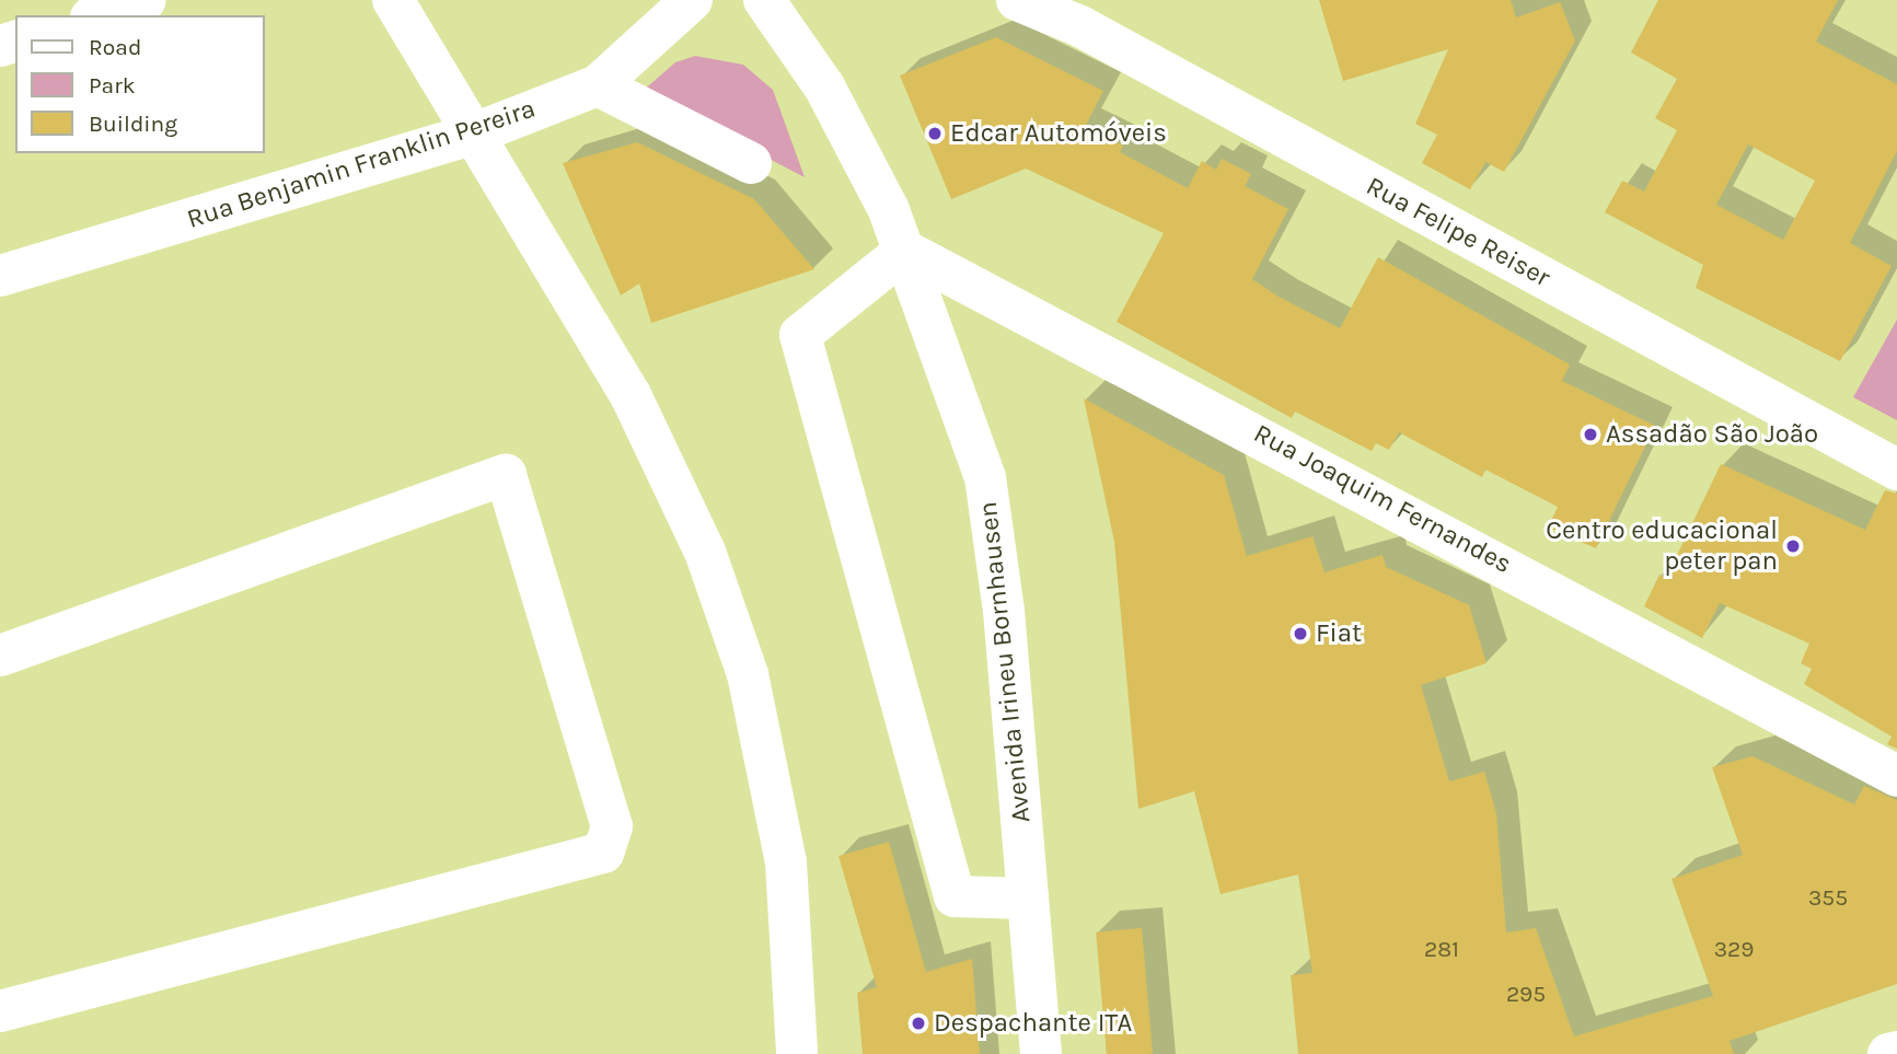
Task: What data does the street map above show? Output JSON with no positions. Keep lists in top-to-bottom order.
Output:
{
  "streets": {
    "street": [
      "Rua Benjamin Franklin Pereira",
      "Rua Felipe Reiser",
      "Rua Joaquim Fernandes",
      "Avenida Irineu Bornhausen"
    ]
  },
  "crossings": [
    ["Rua Joaquim Fernandes", "Avenida Irineu Bornhausen"]
  ],
  "places": [
    "Edcar Automóveis",
    "Assadão São João",
    "Centro educacional peter pan",
    "Fiat",
    "Despachante ITA"
  ],
  "house_numbers": [
    "355",
    "281",
    "329",
    "295"
  ],
  "legend": ["Road", "Park", "Building"]
}
